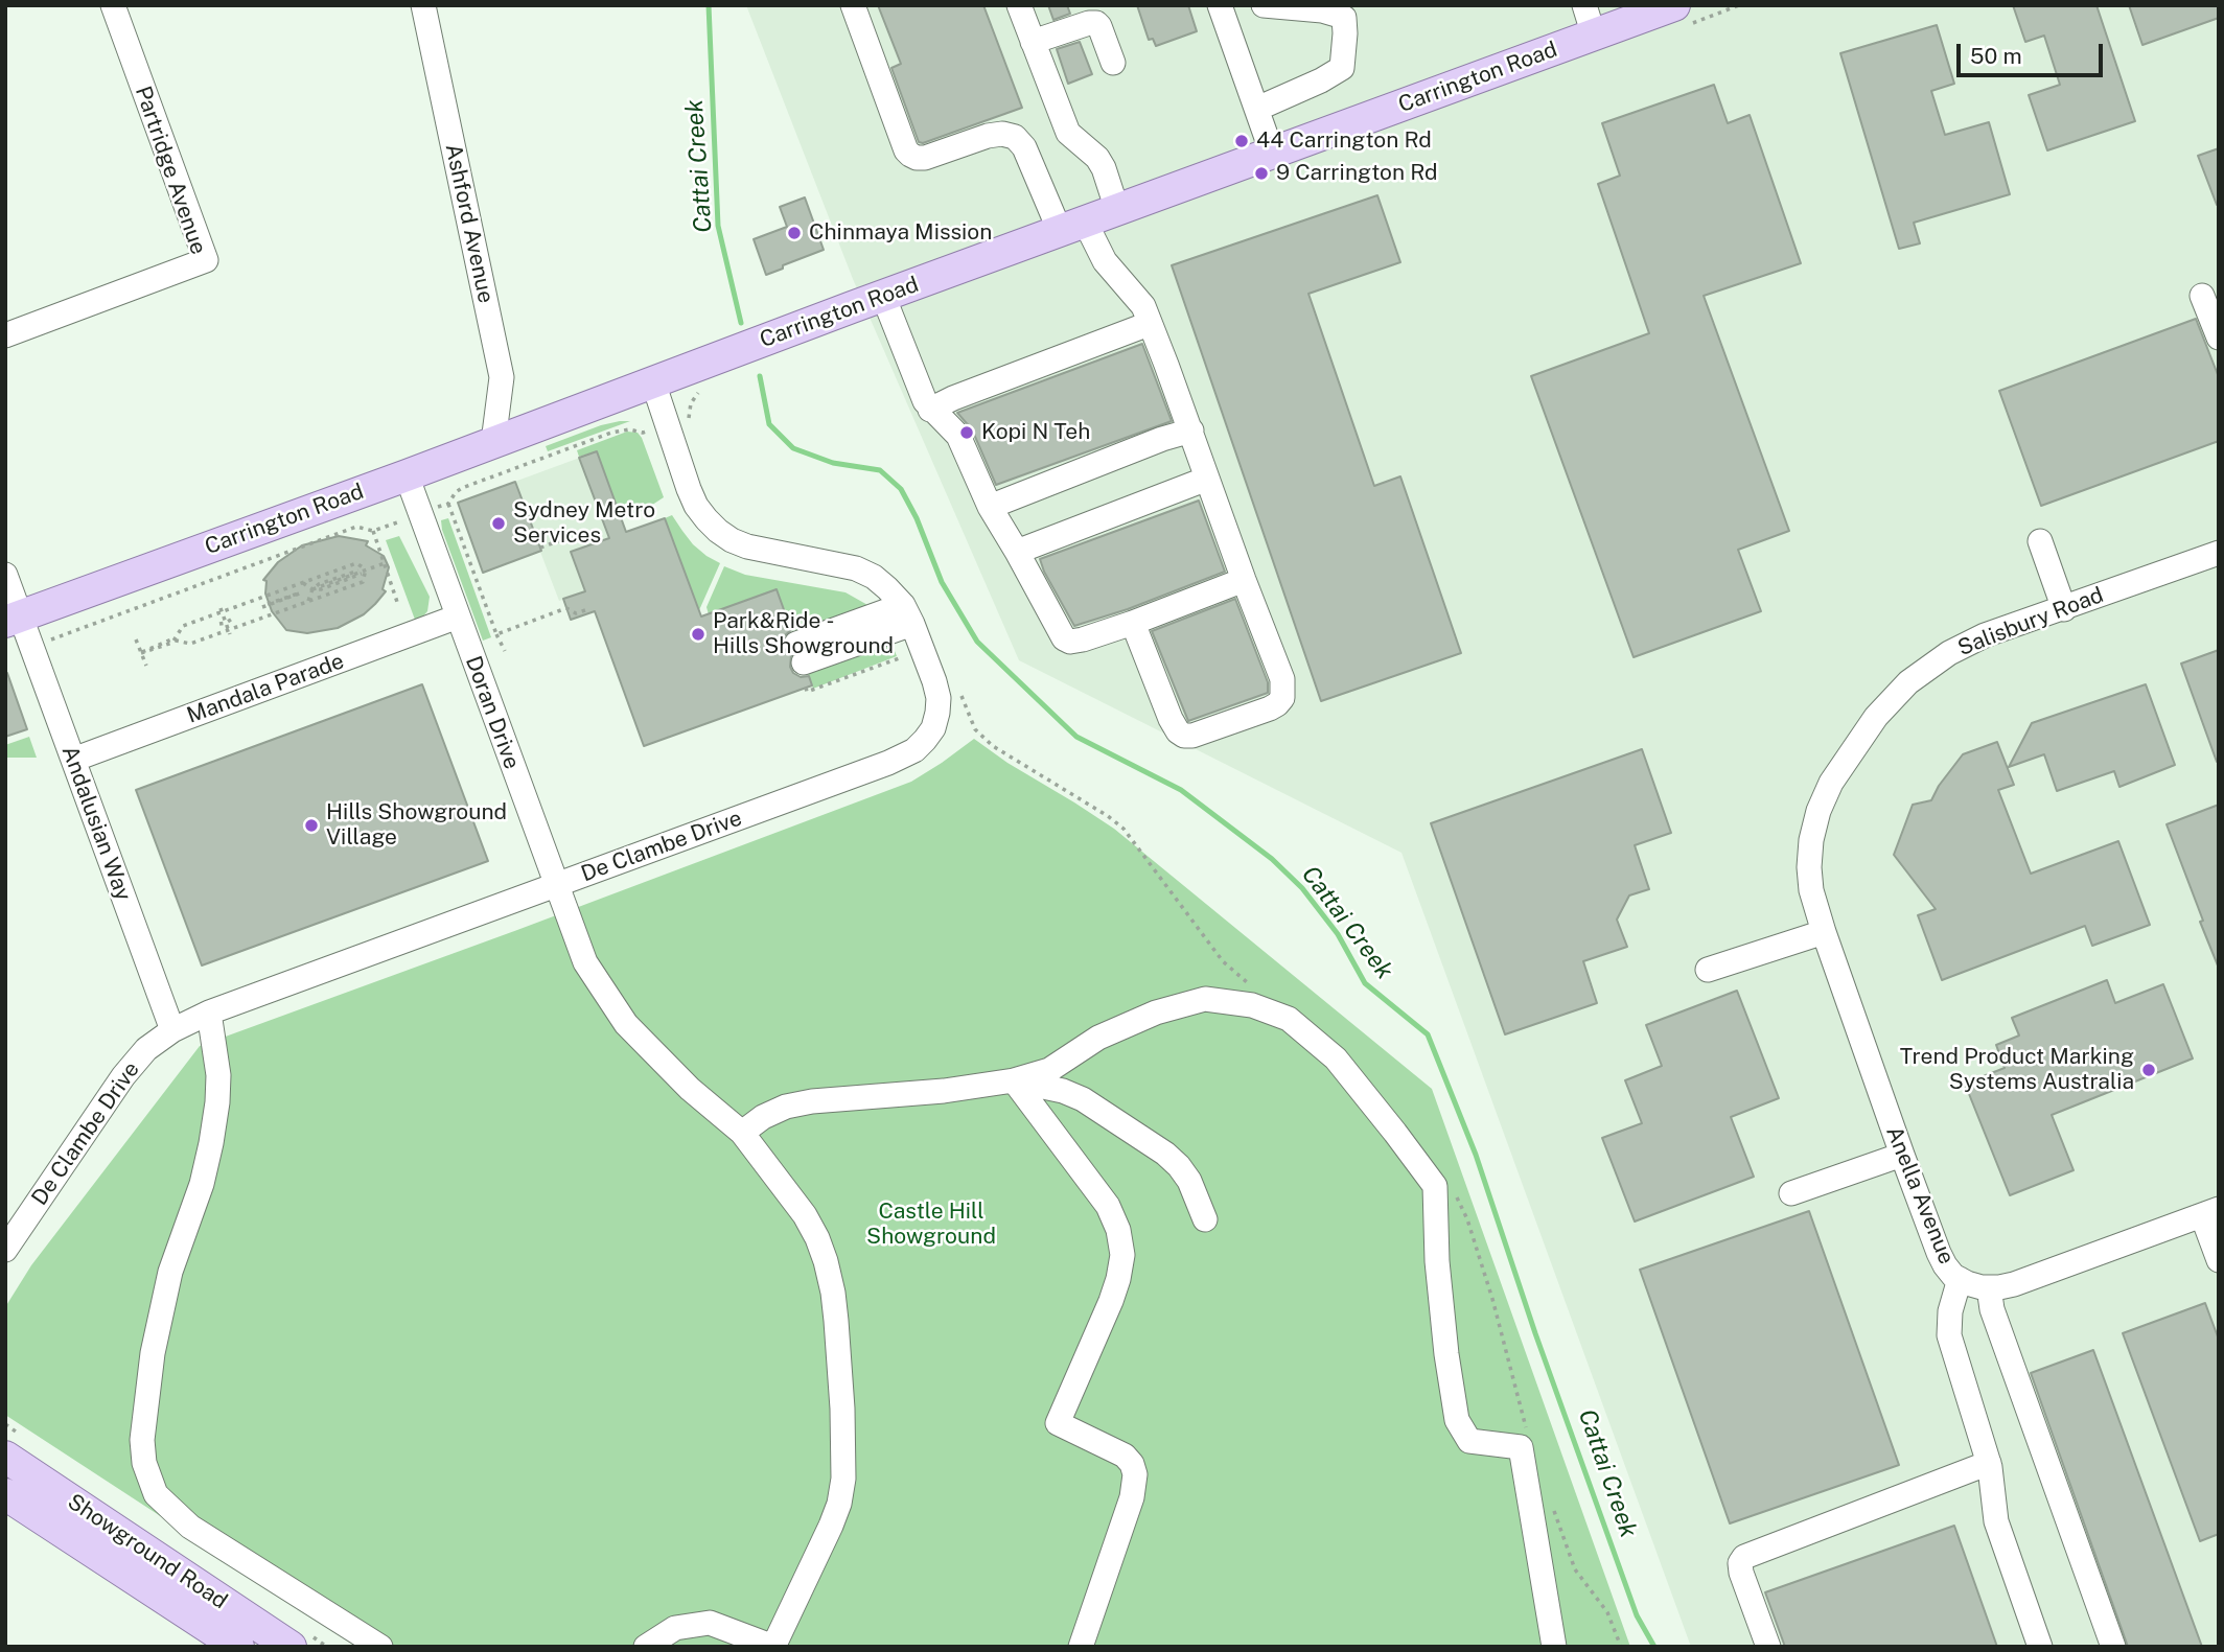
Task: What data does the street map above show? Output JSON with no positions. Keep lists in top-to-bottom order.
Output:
{
  "streets": {
    "main road": ["Carrington Road", "Showground Road"],
    "street": [
      "Partridge Avenue",
      "Ashford Avenue",
      "Salisbury Road",
      "Mandala Parade",
      "Doran Drive",
      "Andalusian Way",
      "De Clambe Drive",
      "Anella Avenue"
    ]
  },
  "crossings": [
    ["Carrington Road", "Ashford Avenue"],
    ["Carrington Road", "Doran Drive"],
    ["Carrington Road", "Andalusian Way"],
    ["Carrington Road", "De Clambe Drive"],
    ["Salisbury Road", "Anella Avenue"],
    ["Mandala Parade", "Doran Drive"],
    ["Mandala Parade", "Andalusian Way"],
    ["Doran Drive", "De Clambe Drive"],
    ["Andalusian Way", "De Clambe Drive"]
  ],
  "water": ["Cattai Creek"],
  "parks": ["Castle Hill Showground"],
  "places": [
    "44 Carrington Rd",
    "9 Carrington Rd",
    "Chinmaya Mission",
    "Kopi N Teh",
    "Sydney Metro Services",
    "Park&Ride - Hills Showground",
    "Hills Showground Village",
    "Trend Product Marking Systems Australia"
  ],
  "scale_bar": "50 m"
}
